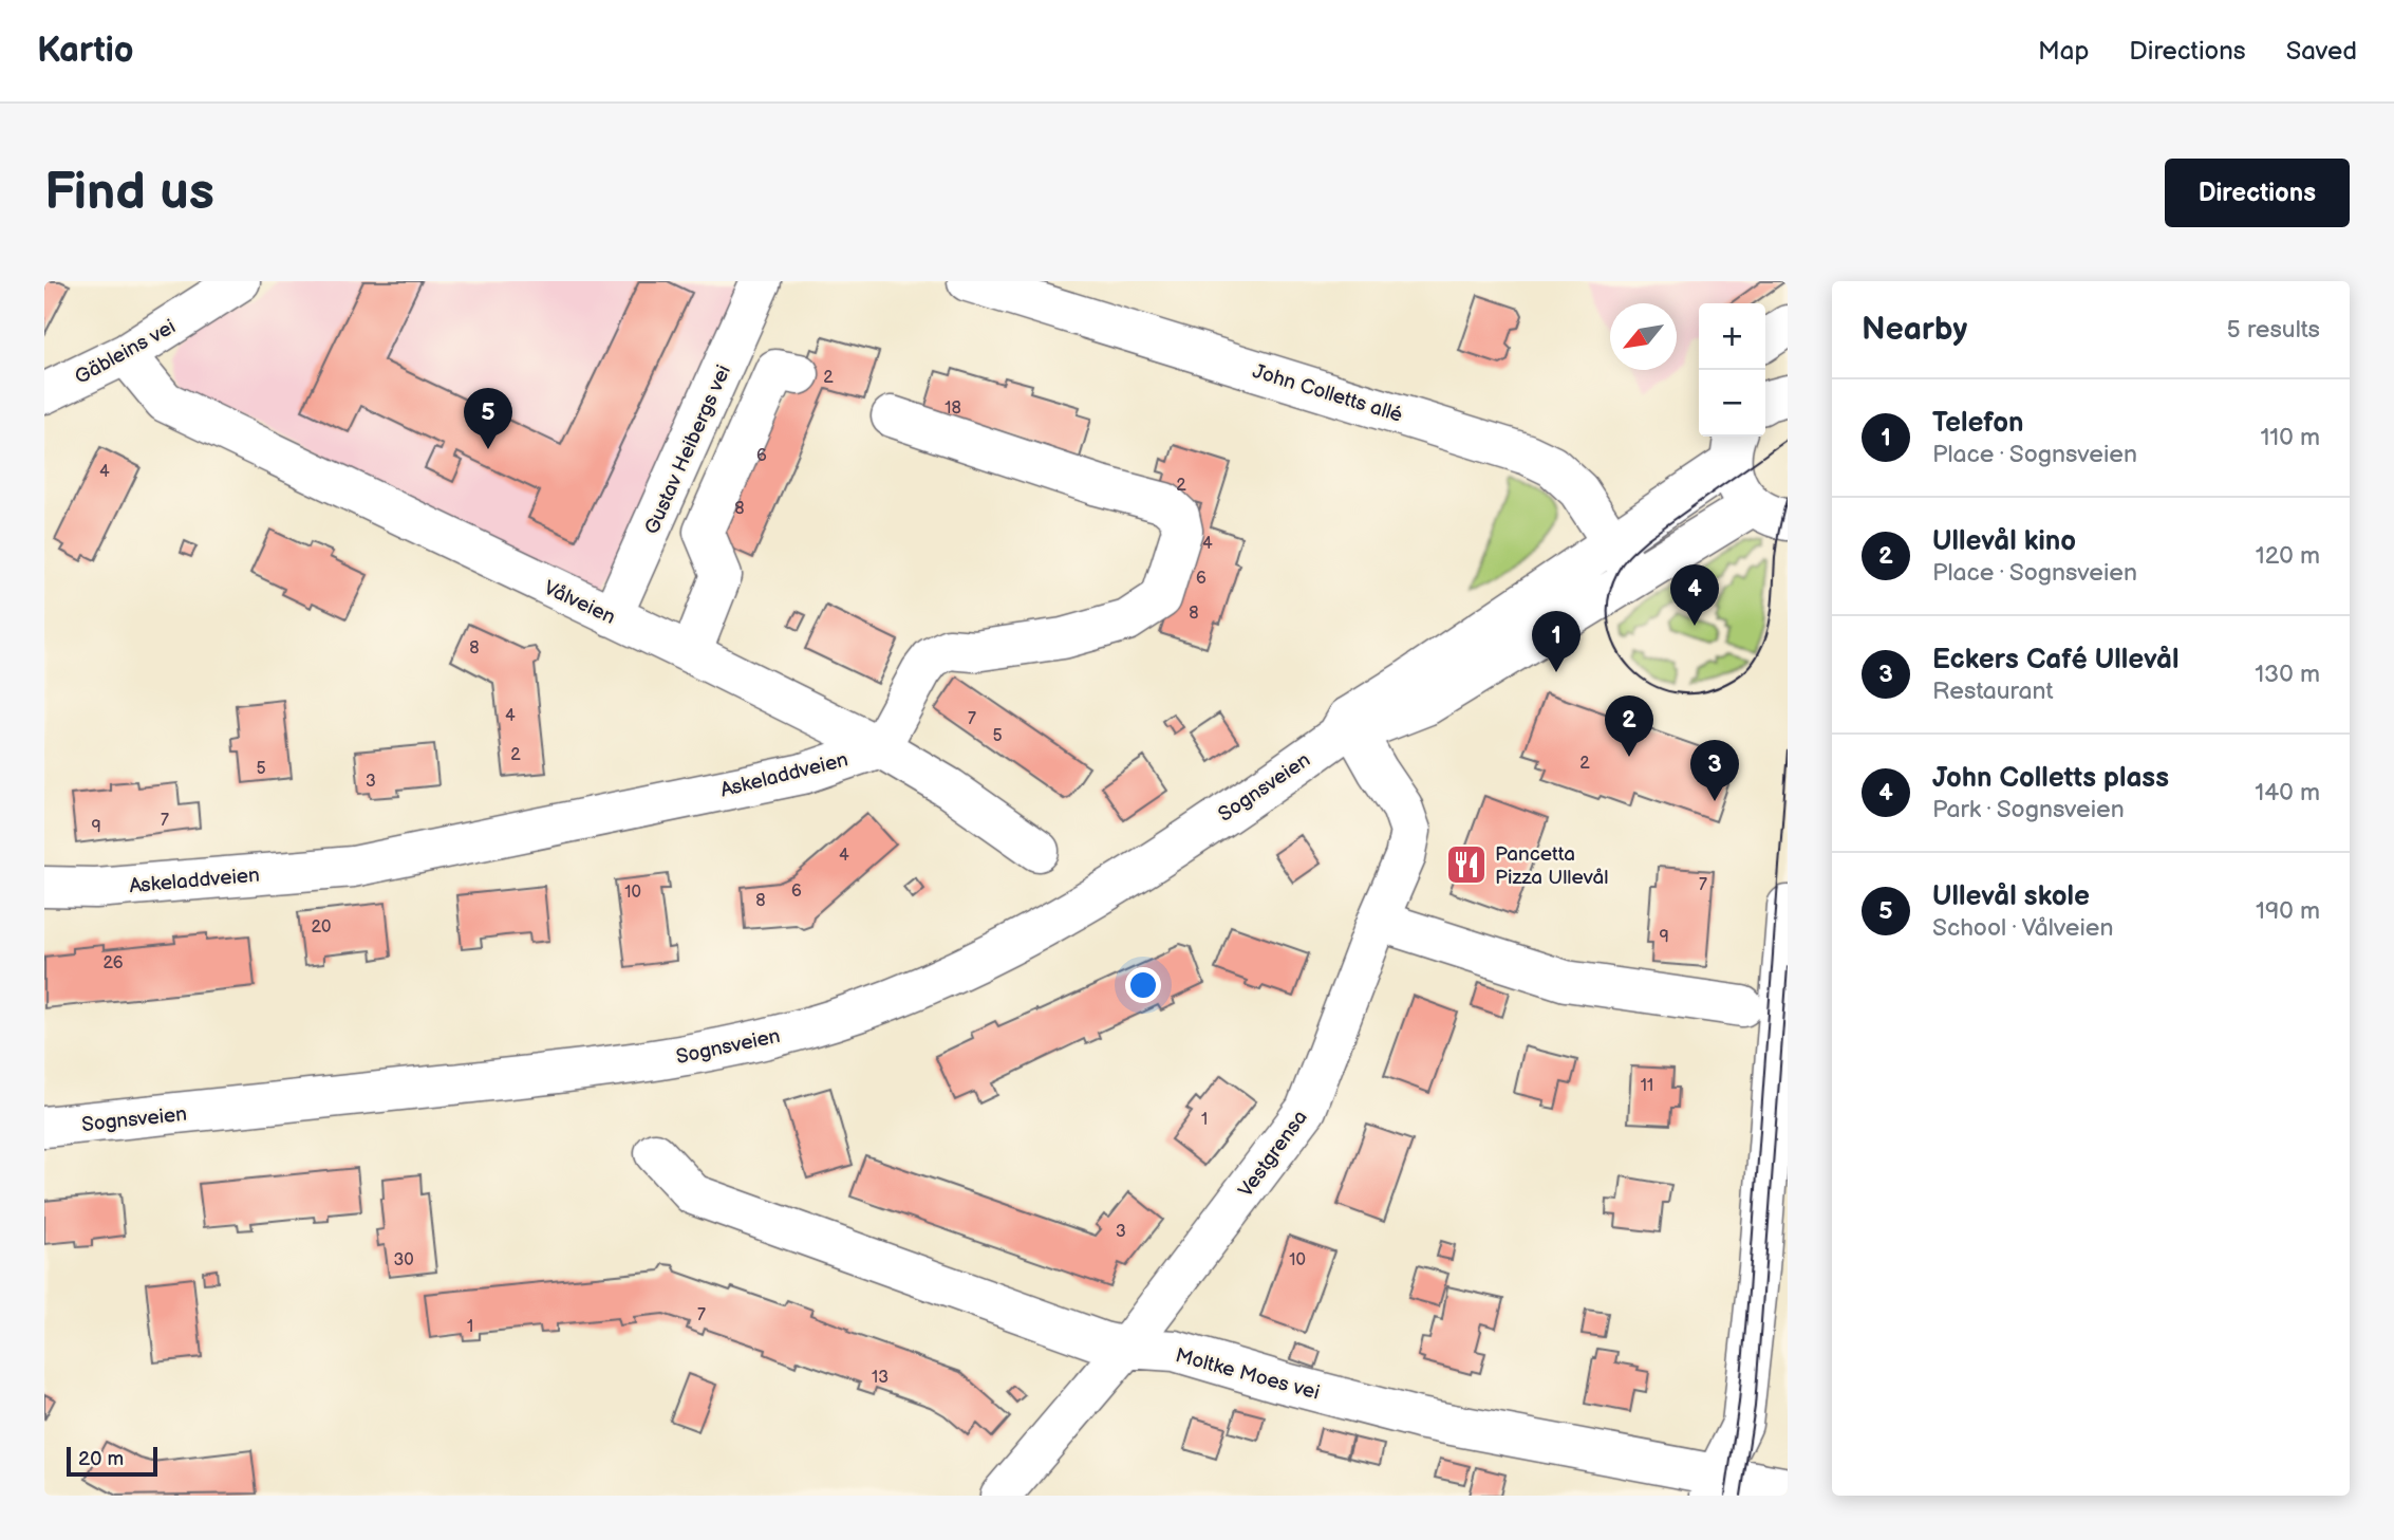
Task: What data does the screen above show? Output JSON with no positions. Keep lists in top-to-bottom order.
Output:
{
  "streets": {
    "street": [
      "Gäbleins vei",
      "John Colletts allé",
      "Gustav Heibergs vei",
      "Vålveien",
      "Askeladdveien",
      "Sognsveien",
      "Vestgrensa",
      "Moltke Moes vei"
    ]
  },
  "crossings": [
    ["Gäbleins vei", "Vålveien"],
    ["John Colletts allé", "Sognsveien"],
    ["Gustav Heibergs vei", "Vålveien"],
    ["Vålveien", "Askeladdveien"],
    ["Sognsveien", "Vestgrensa"],
    ["Vestgrensa", "Moltke Moes vei"]
  ],
  "places": {
    "restaurant": ["Pancetta Pizza Ullevål"]
  },
  "house_numbers": [
    "2",
    "18",
    "6",
    "4",
    "2",
    "8",
    "4",
    "6",
    "8",
    "8",
    "4",
    "7",
    "5",
    "2",
    "2",
    "5",
    "3",
    "7",
    "9",
    "4",
    "7",
    "6",
    "10",
    "8",
    "20",
    "9",
    "26",
    "11",
    "1",
    "3",
    "30",
    "10",
    "7",
    "1",
    "13"
  ],
  "scale_bar": "20 m",
  "north": "bottom left",
  "page": {
    "header": "Kartio",
    "nav": ["Map", "Directions", "Saved"],
    "buttons": "Directions",
    "title": "Find us",
    "heading": ["Nearby", "5 results"],
    "map_buttons": ["+", "−"],
    "list": [
      {
        "mark": "1",
        "name": "Telefon",
        "note": "Place · Sognsveien",
        "value": "110 m"
      },
      {
        "mark": "2",
        "name": "Ullevål kino",
        "note": "Place · Sognsveien",
        "value": "120 m"
      },
      {
        "mark": "3",
        "name": "Eckers Café Ullevål",
        "note": "Restaurant",
        "value": "130 m"
      },
      {
        "mark": "4",
        "name": "John Colletts plass",
        "note": "Park · Sognsveien",
        "value": "140 m"
      },
      {
        "mark": "5",
        "name": "Ullevål skole",
        "note": "School · Vålveien",
        "value": "190 m"
      }
    ],
    "pins": [
      "5",
      "4",
      "1",
      "2",
      "3"
    ],
    "scale": "20 m"
  }
}
